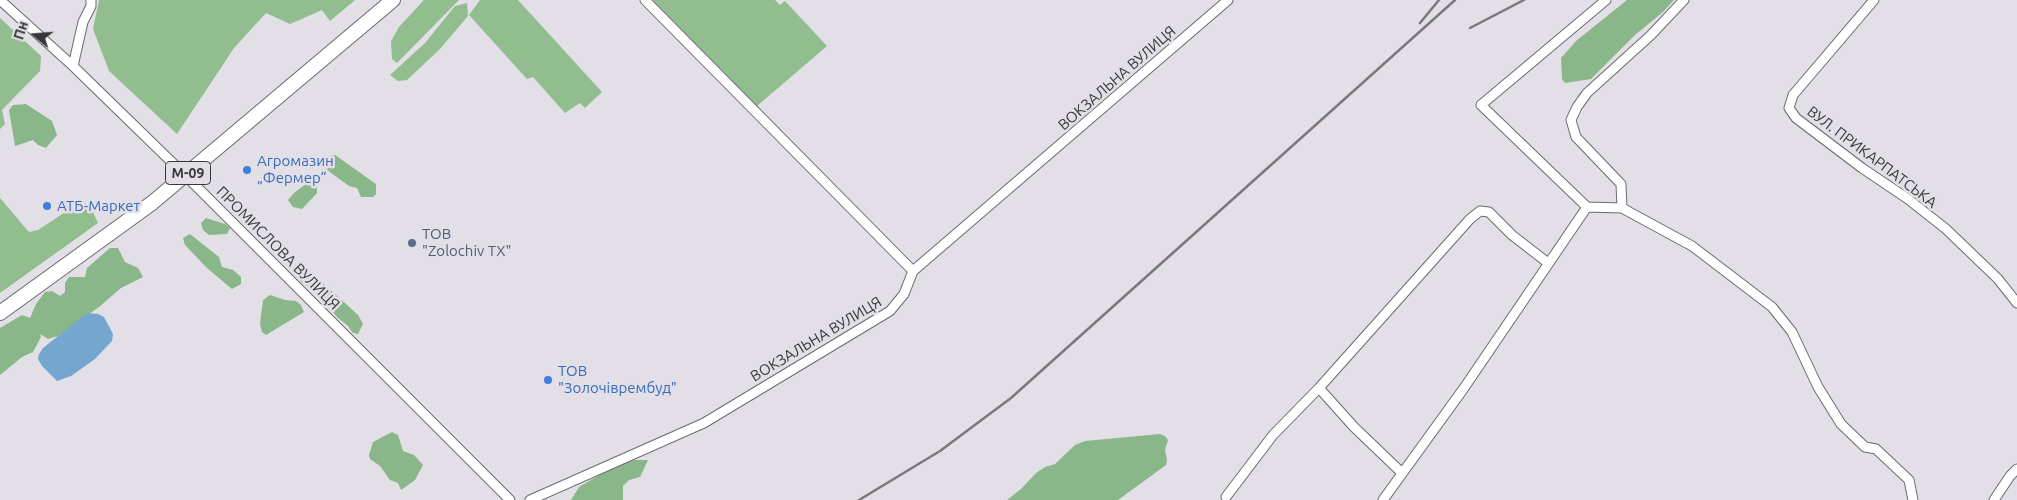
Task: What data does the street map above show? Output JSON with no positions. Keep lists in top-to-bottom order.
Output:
{
  "streets": {
    "highway": ["М-09"],
    "street": ["ВОКЗАЛЬНА ВУЛИЦЯ", "ВУЛ. ПРИКАРПАТСЬКА", "ПРОМИСЛОВА ВУЛИЦЯ"]
  },
  "crossings": [
    ["М-09", "ПРОМИСЛОВА ВУЛИЦЯ"]
  ],
  "places": [
    "Агромазин „Фермер“",
    "АТБ-Маркет",
    "ТОВ \"Zolochiv TX\"",
    "ТОВ \"Золочіврембуд\""
  ],
  "north": "left"
}
